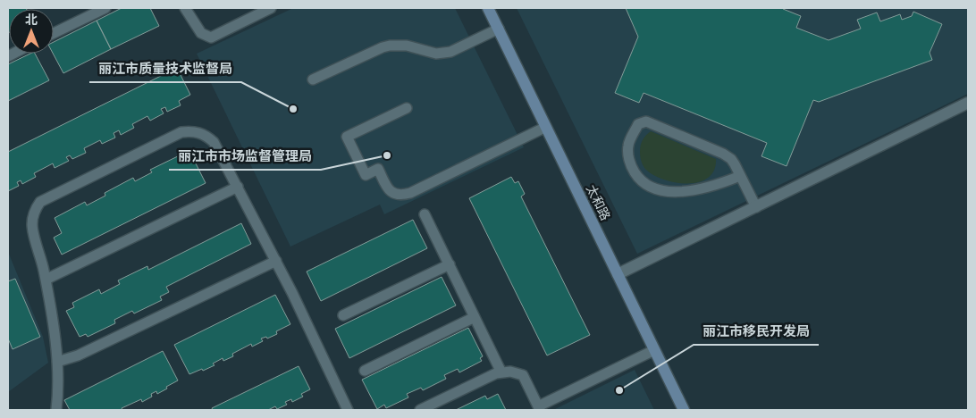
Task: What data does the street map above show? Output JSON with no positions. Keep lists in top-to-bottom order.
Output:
{
  "streets": {
    "street": ["太和路"]
  },
  "places": ["丽江市质量技术监督局", "丽江市市场监督管理局", "丽江市移民开发局"],
  "north": "top"
}
